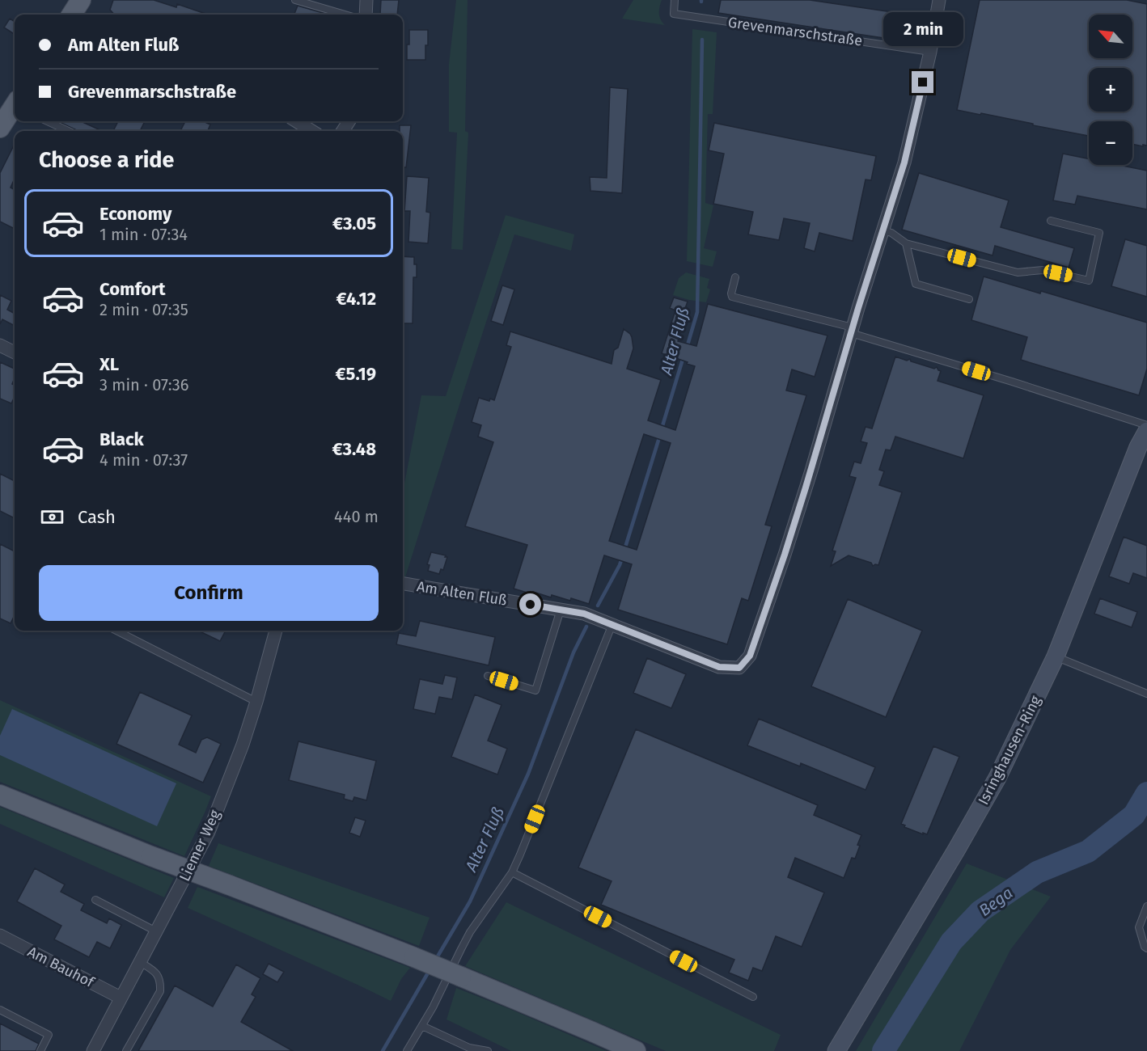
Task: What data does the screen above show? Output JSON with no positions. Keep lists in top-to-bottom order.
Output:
{
  "streets": {
    "street": [
      "Am Alten Fluß",
      "Isringhausen-Ring",
      "Liemer Weg",
      "Am Bauhof"
    ],
    "lane": ["Grevenmarschstraße"]
  },
  "crossings": [
    ["Liemer Weg", "Am Bauhof"]
  ],
  "water": ["Alter Fluß", "Bega"],
  "north": "top left",
  "page": {
    "bubble": "2 min",
    "map_buttons": ["+", "−"],
    "banner": ["Am Alten Fluß", "Grevenmarschstraße"],
    "heading": "Choose a ride",
    "list": [
      {
        "name": "Economy",
        "note": "1 min · 07:34",
        "value": "€3.05"
      },
      {
        "name": "Comfort",
        "note": "2 min · 07:35",
        "value": "€4.12"
      },
      {
        "name": "XL",
        "note": "3 min · 07:36",
        "value": "€5.19"
      },
      {
        "name": "Black",
        "note": "4 min · 07:37",
        "value": "€3.48"
      }
    ],
    "pay": ["Cash", "440 m"],
    "buttons": "Confirm"
  }
}
